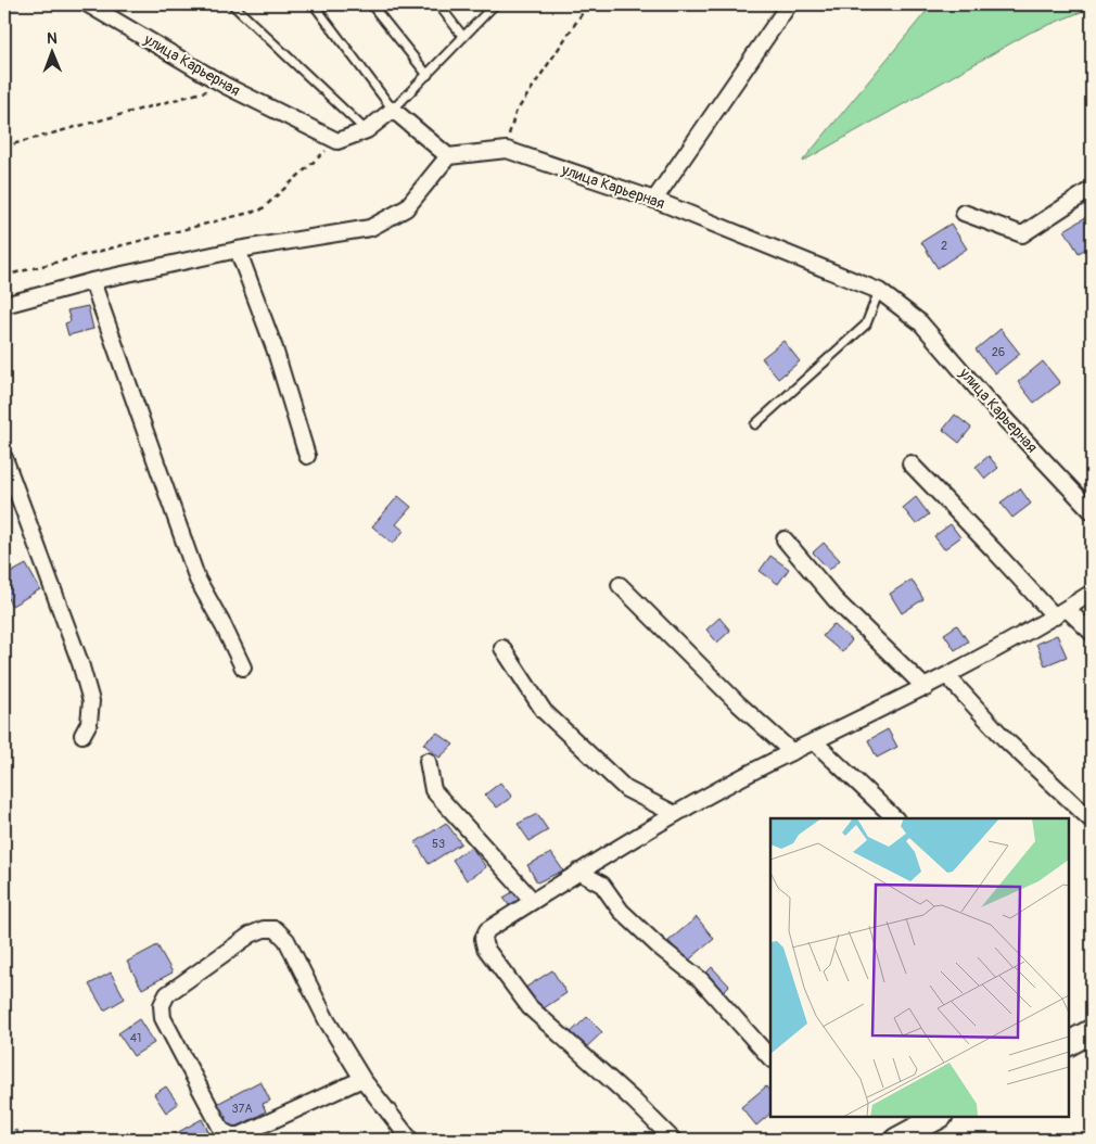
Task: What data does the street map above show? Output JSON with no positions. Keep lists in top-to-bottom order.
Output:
{
  "streets": {
    "street": ["улица Карьерная"]
  },
  "house_numbers": [
    "2",
    "26",
    "53",
    "41",
    "37А"
  ],
  "north": "top"
}
